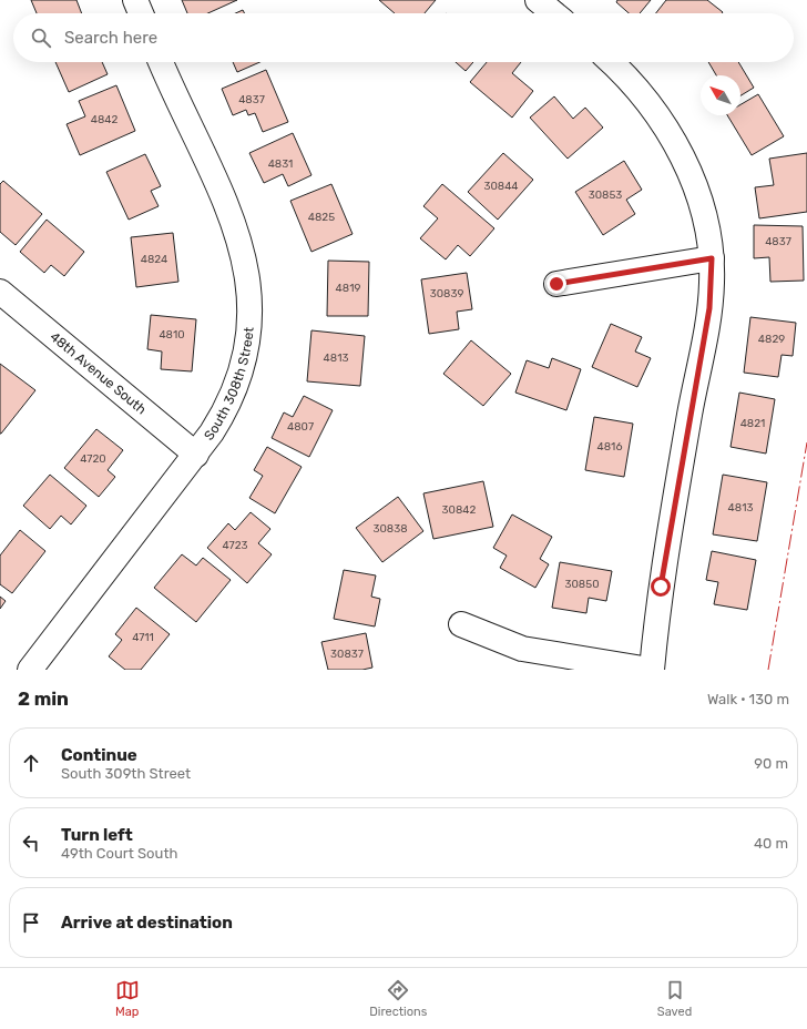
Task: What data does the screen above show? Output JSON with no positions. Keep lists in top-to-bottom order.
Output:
{
  "streets": {
    "street": ["48th Avenue South", "South 308th Street"]
  },
  "crossings": [
    ["48th Avenue South", "South 308th Street"]
  ],
  "house_numbers": [
    "4837",
    "4842",
    "4831",
    "30844",
    "30853",
    "4825",
    "4837",
    "4824",
    "4819",
    "30839",
    "4810",
    "4829",
    "4813",
    "4821",
    "4807",
    "4816",
    "4720",
    "4813",
    "30842",
    "30838",
    "4723",
    "30850",
    "4711",
    "30837"
  ],
  "north": "top left",
  "page": {
    "search": "Search here",
    "heading": ["2 min", "Walk · 130 m"],
    "list": [
      ["Continue", "South 309th Street", "90 m"],
      ["Turn left", "49th Court South", "40 m"],
      "Arrive at destination"
    ],
    "nav": ["Map", "Directions", "Saved"]
  }
}
